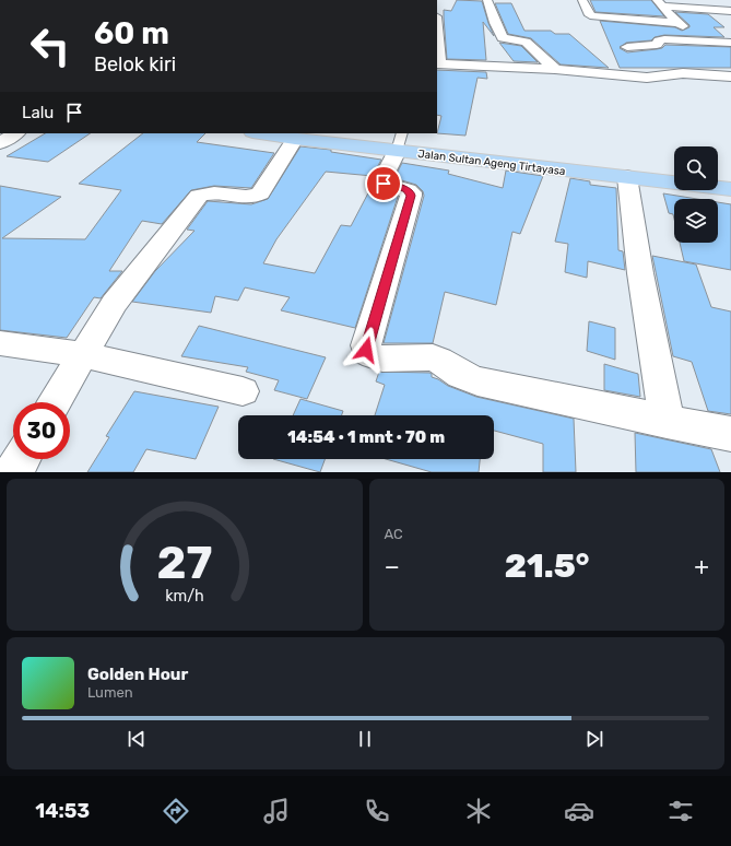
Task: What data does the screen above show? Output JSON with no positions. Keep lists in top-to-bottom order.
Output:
{
  "streets": {
    "main road": ["Jalan Sultan Ageng Tirtayasa"]
  },
  "page": {
    "turn": ["60 m", "Belok kiri"],
    "then": "Lalu",
    "limit": "30",
    "trip": "14:54 · 1 mnt · 70 m",
    "tile": "AC",
    "heat": ["−", "21.5°", "+"],
    "song": ["Golden Hour", "Lumen"],
    "tabs": "14:53",
    "gauge": ["27", "km/h"]
  }
}
